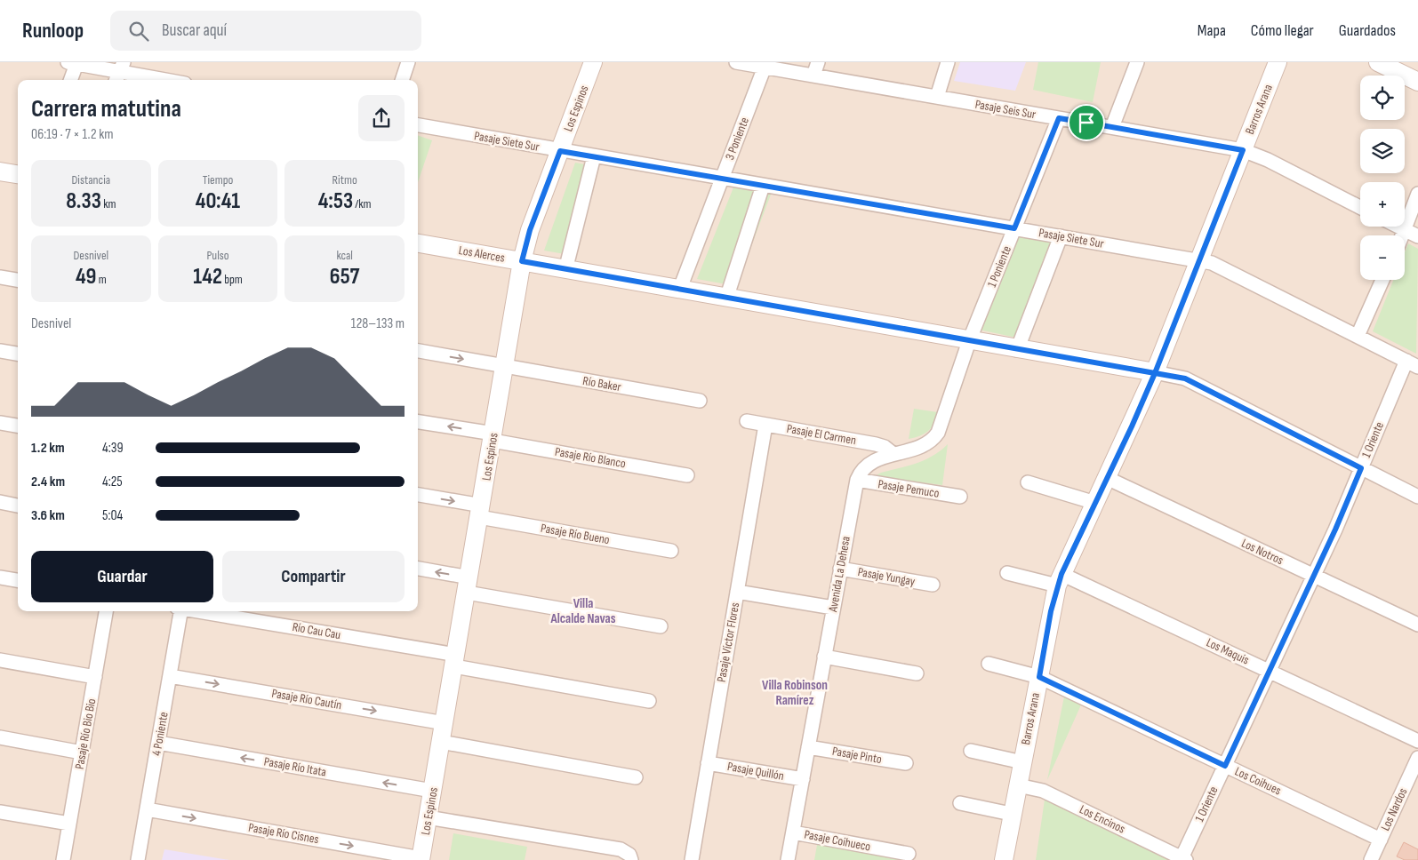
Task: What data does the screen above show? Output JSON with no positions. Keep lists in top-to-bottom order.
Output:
{
  "streets": {
    "street": [
      "Los Espinos",
      "Pasaje Seis Sur",
      "Barros Arana",
      "3 Poniente",
      "Pasaje Siete Sur",
      "Los Alerces",
      "1 Poniente",
      "Río Baker",
      "Pasaje El Carmen",
      "1 Oriente",
      "Pasaje Río Blanco",
      "Pasaje Pemuco",
      "Pasaje Río Bueno",
      "Los Notros",
      "Avenida La Dehesa",
      "Pasaje Yungay",
      "Río Cau Cau",
      "Pasaje Víctor Flores",
      "Los Maquis",
      "Pasaje Río Cautín",
      "Pasaje Río Bio Bio",
      "4 Poniente",
      "Pasaje Pinto",
      "Pasaje Río Itata",
      "Pasaje Quillón",
      "Los Coihues",
      "Los Nardos",
      "Los Encinos",
      "Pasaje Río Cisnes",
      "Pasaje Coihueco"
    ]
  },
  "crossings": [
    ["Los Espinos", "Pasaje Siete Sur"],
    ["Los Espinos", "Los Alerces"],
    ["Los Espinos", "Río Baker"],
    ["Los Espinos", "Pasaje Río Blanco"],
    ["Los Espinos", "Pasaje Río Bueno"],
    ["Los Espinos", "Río Cau Cau"],
    ["Los Espinos", "Pasaje Río Cautín"],
    ["Los Espinos", "Pasaje Río Itata"],
    ["Los Espinos", "Pasaje Río Cisnes"],
    ["Pasaje Seis Sur", "Barros Arana"],
    ["Pasaje Seis Sur", "3 Poniente"],
    ["Pasaje Seis Sur", "1 Poniente"],
    ["Barros Arana", "Pasaje Siete Sur"],
    ["Barros Arana", "Los Alerces"],
    ["Barros Arana", "Los Notros"],
    ["Barros Arana", "Los Maquis"],
    ["Barros Arana", "Los Coihues"],
    ["Barros Arana", "Los Encinos"],
    ["3 Poniente", "Pasaje Siete Sur"],
    ["3 Poniente", "Los Alerces"],
    ["Pasaje Siete Sur", "1 Poniente"],
    ["Pasaje Siete Sur", "1 Oriente"],
    ["Los Alerces", "1 Poniente"],
    ["Los Alerces", "1 Oriente"],
    ["Los Alerces", "Avenida La Dehesa"],
    ["1 Poniente", "Avenida La Dehesa"],
    ["Pasaje El Carmen", "Avenida La Dehesa"],
    ["Pasaje El Carmen", "Pasaje Víctor Flores"],
    ["1 Oriente", "Los Notros"],
    ["1 Oriente", "Los Maquis"],
    ["1 Oriente", "Los Coihues"],
    ["1 Oriente", "Los Encinos"],
    ["Pasaje Pemuco", "Avenida La Dehesa"],
    ["Avenida La Dehesa", "Pasaje Yungay"],
    ["Avenida La Dehesa", "Pasaje Pinto"],
    ["Avenida La Dehesa", "Pasaje Quillón"],
    ["Avenida La Dehesa", "Pasaje Coihueco"],
    ["Pasaje Víctor Flores", "Pasaje Quillón"],
    ["Pasaje Río Cautín", "4 Poniente"],
    ["4 Poniente", "Pasaje Río Itata"],
    ["4 Poniente", "Pasaje Río Cisnes"],
    ["Los Coihues", "Los Nardos"]
  ],
  "one_way": ["Pasaje Río Cautín", "Pasaje Río Itata", "Pasaje Río Cisnes"],
  "districts": ["Villa Alcalde Navas", "Villa Robinson Ramírez"],
  "page": {
    "header": "Runloop",
    "search": "Buscar aquí",
    "nav": ["Mapa", "Cómo llegar", "Guardados"],
    "map_buttons": ["+", "−"],
    "heading": ["Carrera matutina", "06:19 · 7 × 1.2 km"],
    "stats": [
      ["Distancia", "8.33 km"],
      ["Tiempo", "40:41"],
      ["Ritmo", "4:53 /km"],
      ["Desnivel", "49 m"],
      ["Pulso", "142 bpm"],
      ["kcal", "657"]
    ],
    "chart": ["Desnivel", "128–133 m"],
    "list": [
      {
        "name": "1.2 km",
        "note": "4:39"
      },
      {
        "name": "2.4 km",
        "note": "4:25"
      },
      {
        "name": "3.6 km",
        "note": "5:04"
      }
    ],
    "buttons": ["Guardar", "Compartir"]
  }
}
